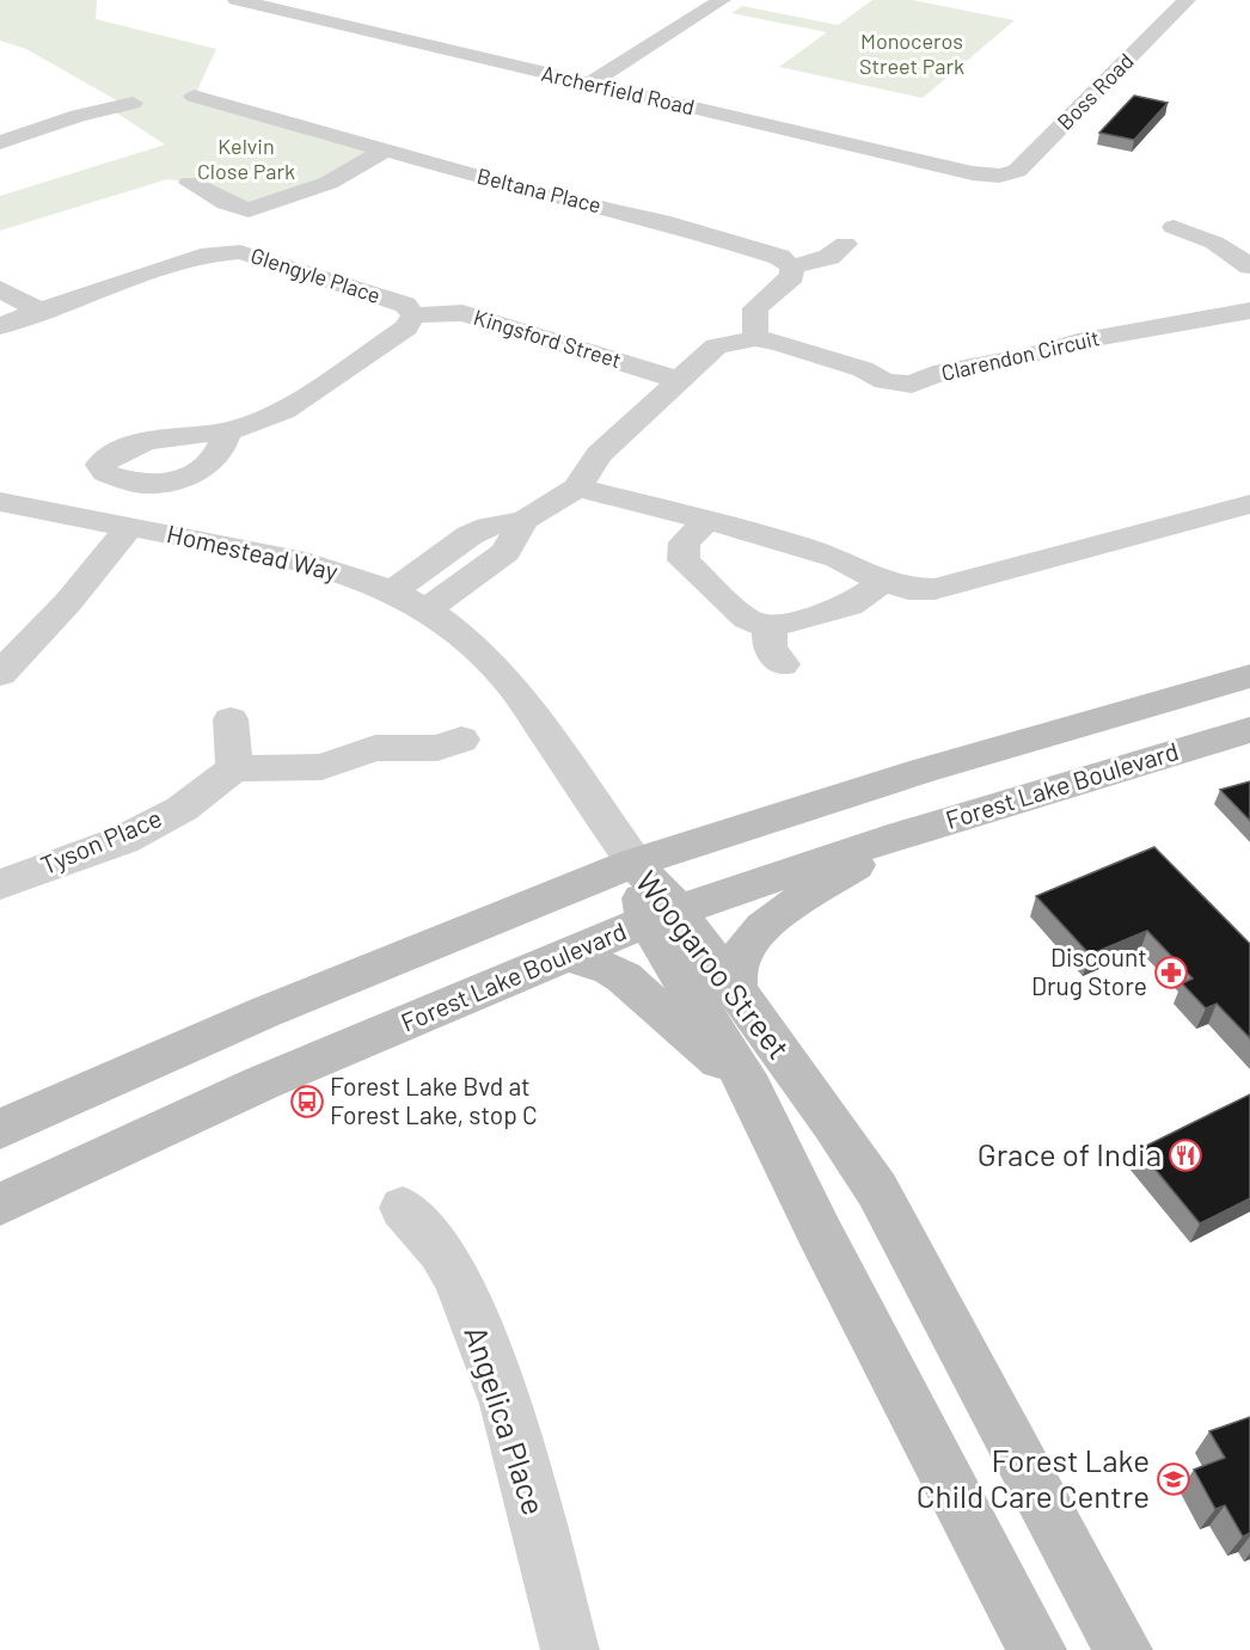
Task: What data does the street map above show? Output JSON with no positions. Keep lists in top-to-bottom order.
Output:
{
  "streets": {
    "main road": ["Forest Lake Boulevard", "Woogaroo Street"],
    "street": [
      "Archerfield Road",
      "Boss Road",
      "Beltana Place",
      "Glengyle Place",
      "Kingsford Street",
      "Clarendon Circuit",
      "Homestead Way",
      "Tyson Place",
      "Angelica Place"
    ]
  },
  "crossings": [
    ["Archerfield Road", "Boss Road"],
    ["Glengyle Place", "Kingsford Street"],
    ["Homestead Way", "Forest Lake Boulevard"],
    ["Homestead Way", "Woogaroo Street"],
    ["Forest Lake Boulevard", "Woogaroo Street"]
  ],
  "parks": ["Monoceros Street Park", "Kelvin Close Park"],
  "places": {
    "pharmacy": ["Discount Drug Store"],
    "bus stop": ["Forest Lake Bvd at Forest Lake, stop C"],
    "restaurant": ["Grace of India"],
    "school or university": ["Forest Lake Child Care Centre"]
  }
}
